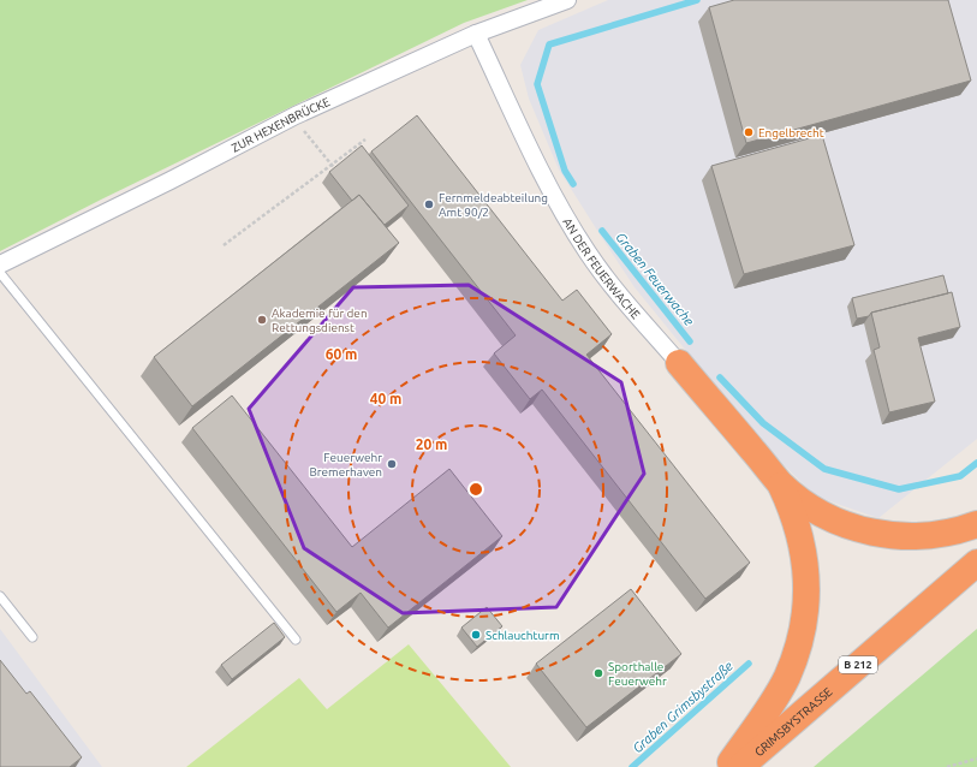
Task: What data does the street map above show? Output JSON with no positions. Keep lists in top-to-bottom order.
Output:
{
  "streets": {
    "highway": ["B 212", "GRIMSBYSTRASSE"],
    "street": ["ZUR HEXENBRÜCKE", "AN DER FEUERWACHE"]
  },
  "crossings": [
    ["ZUR HEXENBRÜCKE", "AN DER FEUERWACHE"]
  ],
  "water": ["Graben Feuerwache", "Graben Grimsbystraße"],
  "places": [
    "Engelbrecht",
    "Fernmeldeabteilung Amt 90/2",
    "Akademie für den Rettungsdienst",
    "Feuerwehr Bremerhaven",
    "Schlauchturm",
    "Sporthalle Feuerwehr"
  ],
  "rings": ["60 m", "40 m", "20 m"]
}
